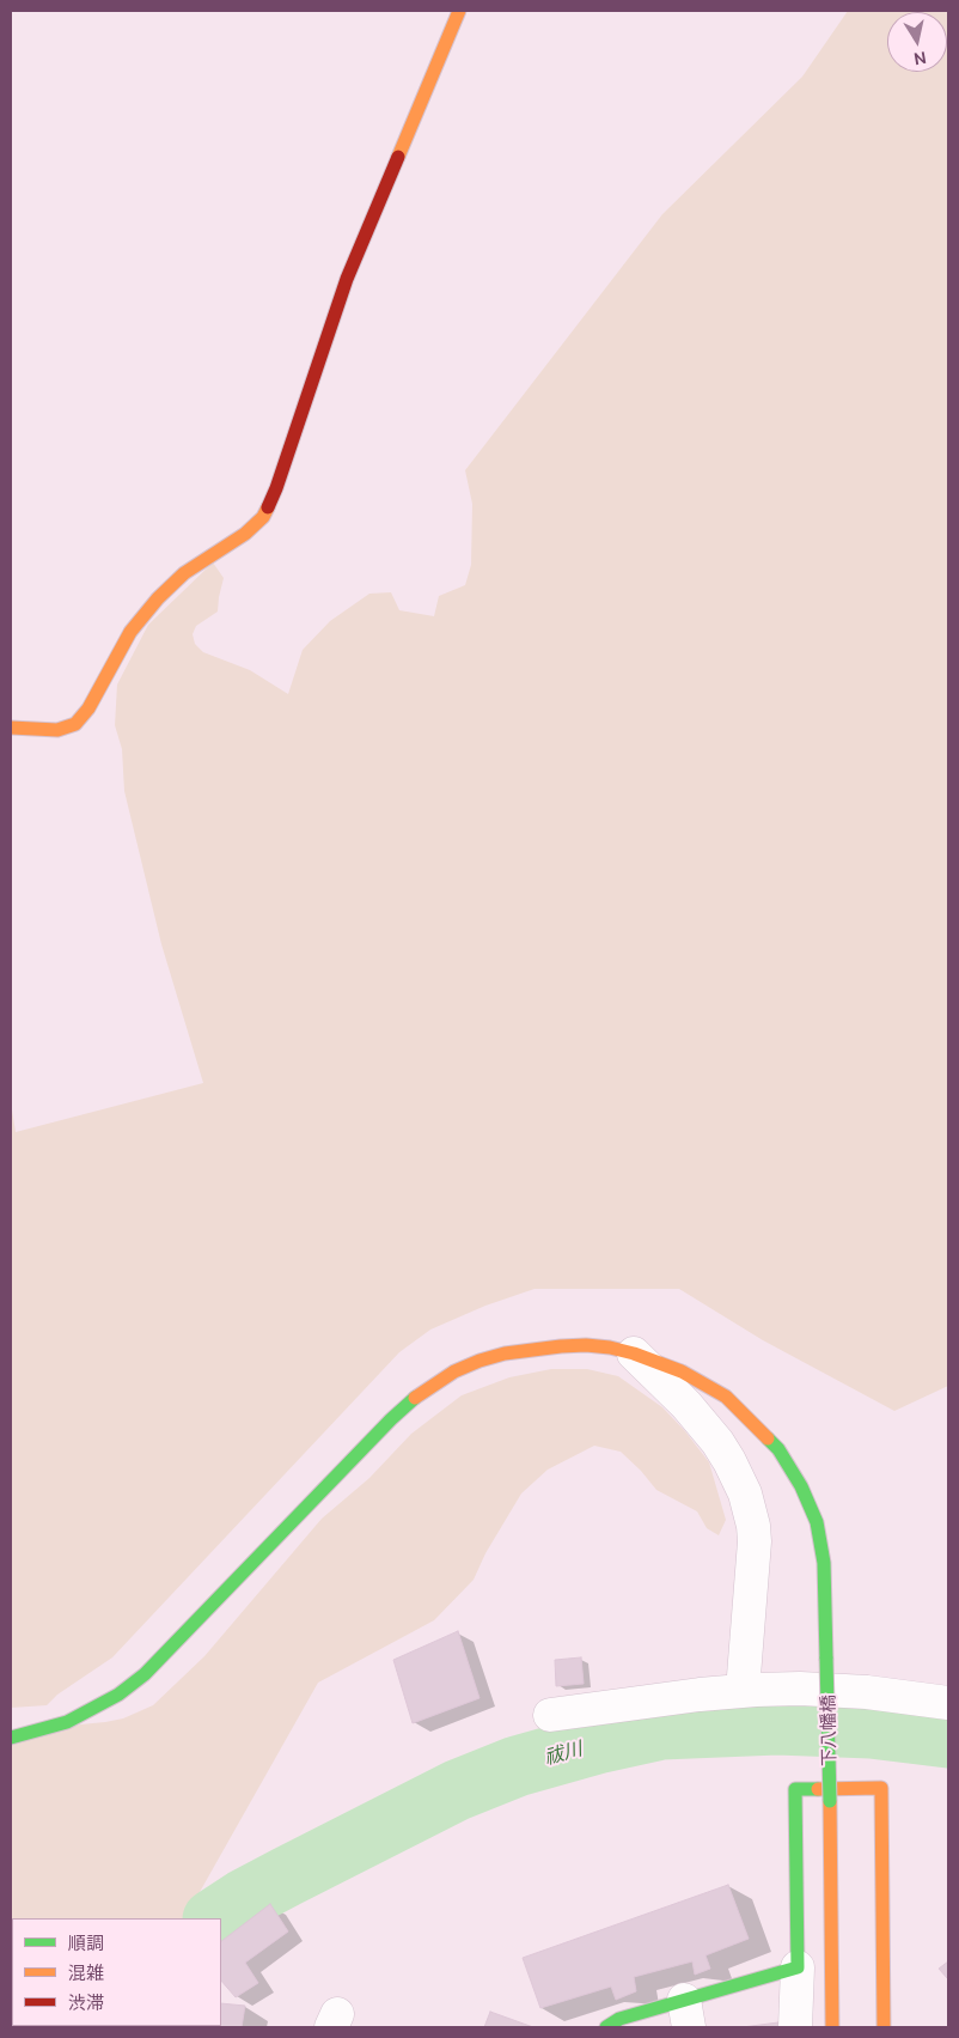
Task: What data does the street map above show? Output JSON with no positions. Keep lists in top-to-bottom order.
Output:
{
  "streets": {
    "street": ["下八幡橋"]
  },
  "water": ["祓川"],
  "legend": ["順調", "混雑", "渋滞"],
  "north": "bottom"
}
